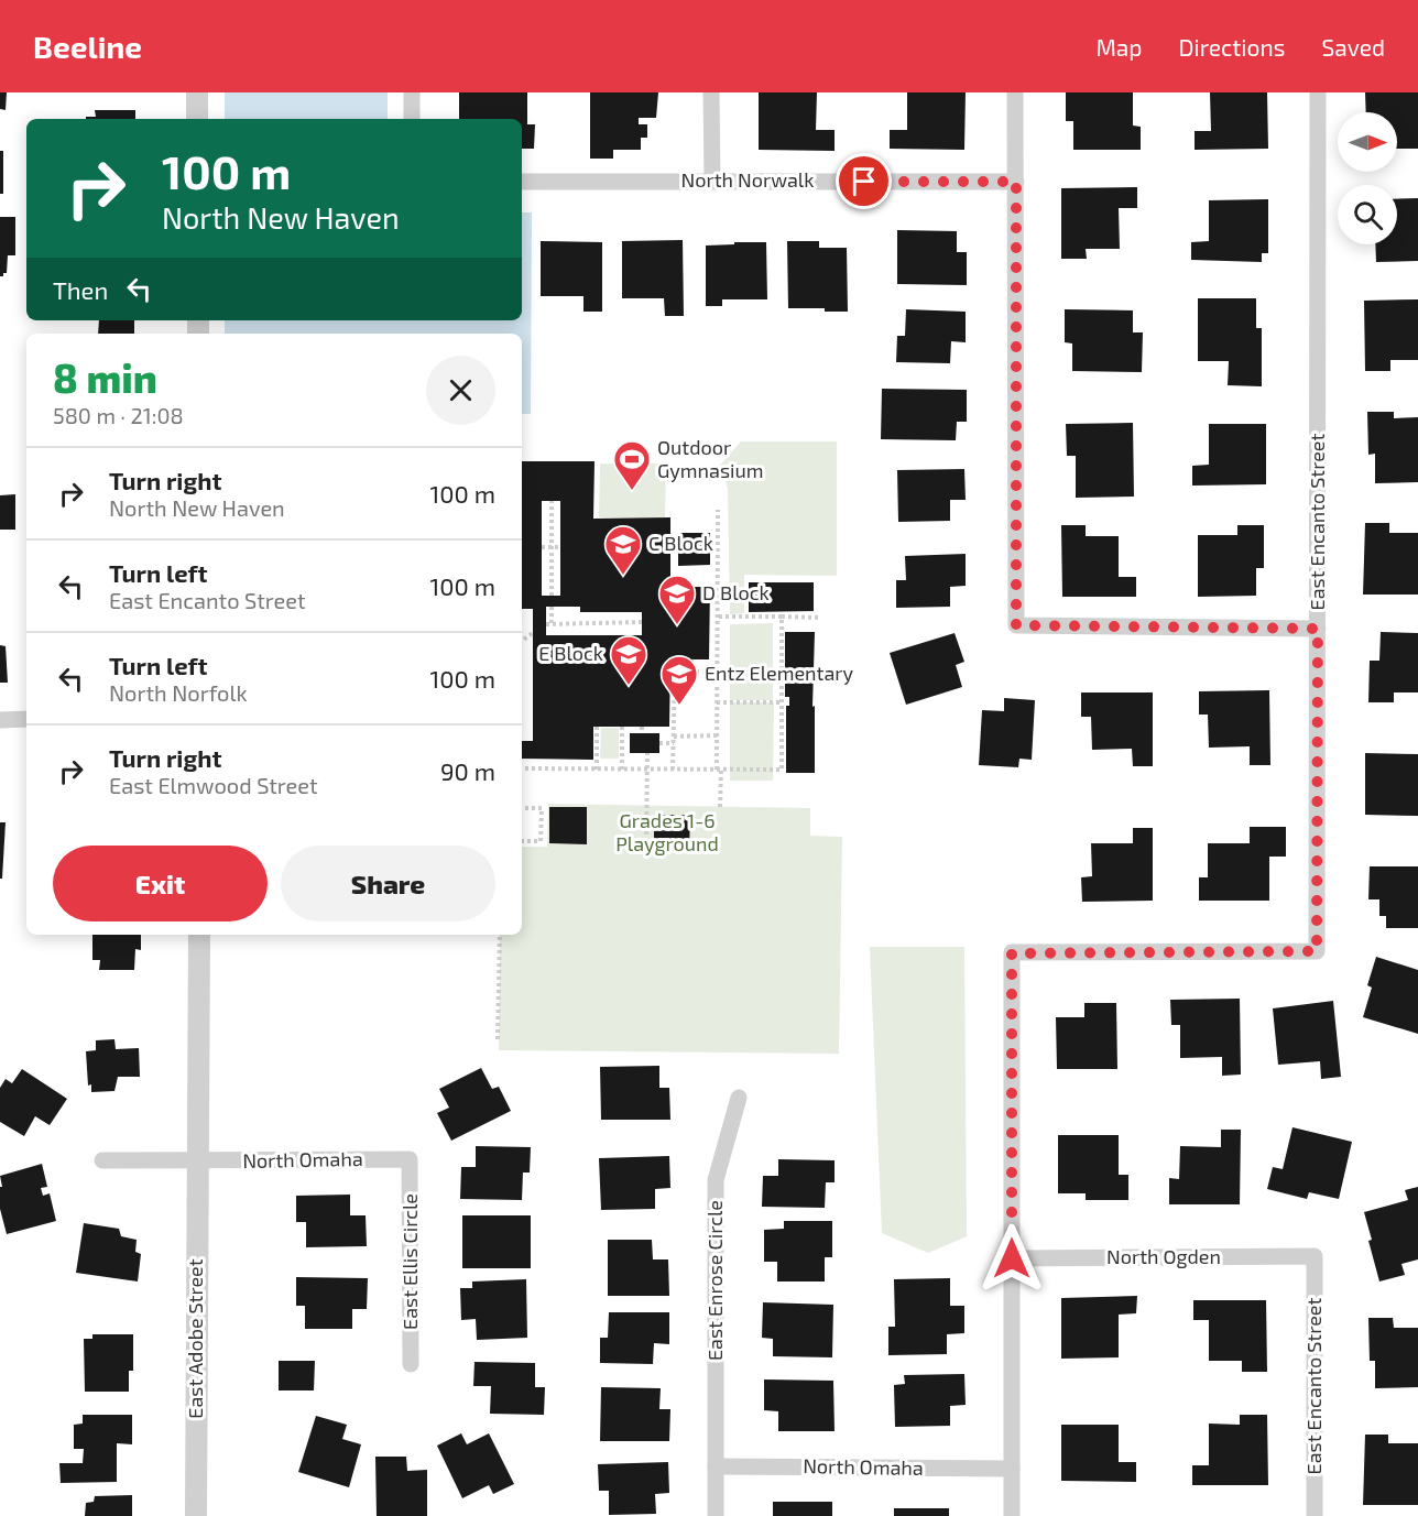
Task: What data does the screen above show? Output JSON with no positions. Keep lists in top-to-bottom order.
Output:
{
  "streets": {
    "street": [
      "North Norwalk",
      "East Encanto Street",
      "North Omaha",
      "North Ogden",
      "East Ellis Circle",
      "East Enrose Circle",
      "East Adobe Street"
    ]
  },
  "crossings": [
    ["East Encanto Street", "North Ogden"],
    ["North Omaha", "East Ellis Circle"],
    ["North Omaha", "East Enrose Circle"],
    ["North Omaha", "East Adobe Street"]
  ],
  "parks": ["Grades 1-6 Playground"],
  "places": {
    "sports": ["Outdoor Gymnasium"],
    "school or university": [
      "C Block",
      "D Block",
      "E Block",
      "Entz Elementary"
    ]
  },
  "north": "right",
  "page": {
    "header": "Beeline",
    "nav": ["Map", "Directions", "Saved"],
    "turn": ["100 m", "North New Haven"],
    "then": "Then",
    "heading": ["8 min", "580 m · 21:08"],
    "list": [
      {
        "name": "Turn right",
        "note": "North New Haven",
        "value": "100 m"
      },
      {
        "name": "Turn left",
        "note": "East Encanto Street",
        "value": "100 m"
      },
      {
        "name": "Turn left",
        "note": "North Norfolk",
        "value": "100 m"
      },
      {
        "name": "Turn right",
        "note": "East Elmwood Street",
        "value": "90 m"
      }
    ],
    "buttons": ["Exit", "Share"]
  }
}
